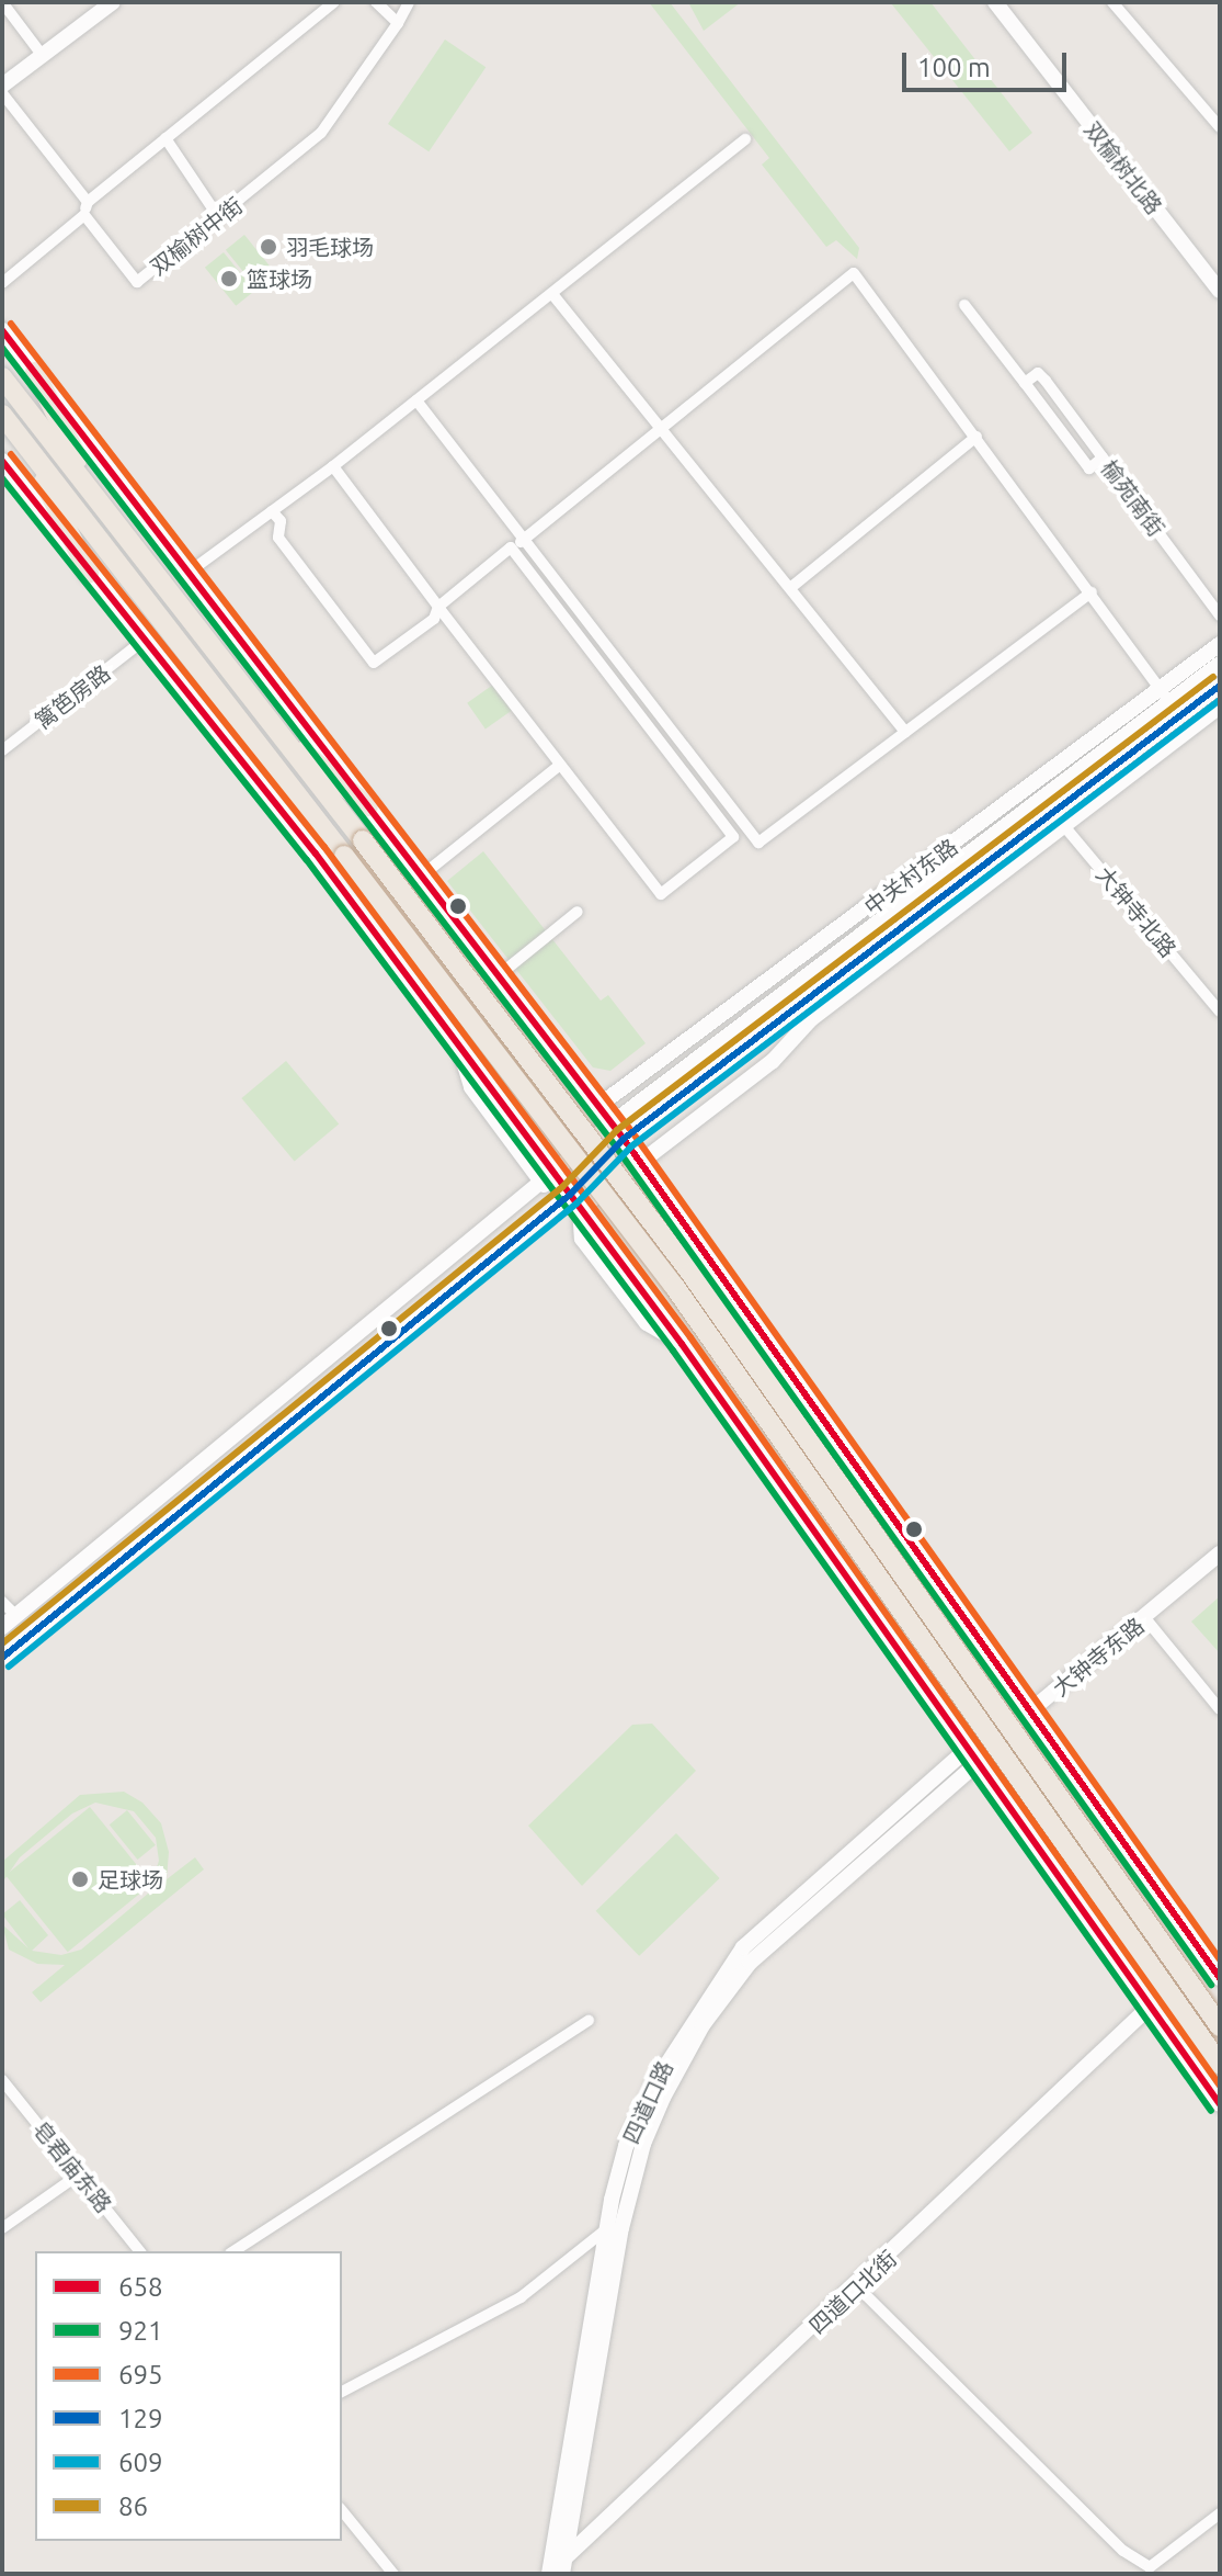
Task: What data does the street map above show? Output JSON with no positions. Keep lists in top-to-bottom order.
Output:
{
  "streets": {
    "street": [
      "双榆树北路",
      "双榆树中街",
      "榆苑南街",
      "篱笆房路",
      "中关村东路",
      "大钟寺北路",
      "大钟寺东路",
      "四道口路",
      "皂君庙东路",
      "四道口北街"
    ]
  },
  "crossings": [
    ["中关村东路", "大钟寺北路"],
    ["大钟寺东路", "四道口路"],
    ["四道口路", "四道口北街"]
  ],
  "places": ["羽毛球场", "篮球场", "足球场"],
  "lines": [
    "transit line 695",
    "transit line 658",
    "transit line 921",
    "transit line 86",
    "transit line 129",
    "transit line 609"
  ],
  "legend": [
    "658",
    "921",
    "695",
    "129",
    "609",
    "86"
  ],
  "scale_bar": "100 m"
}
